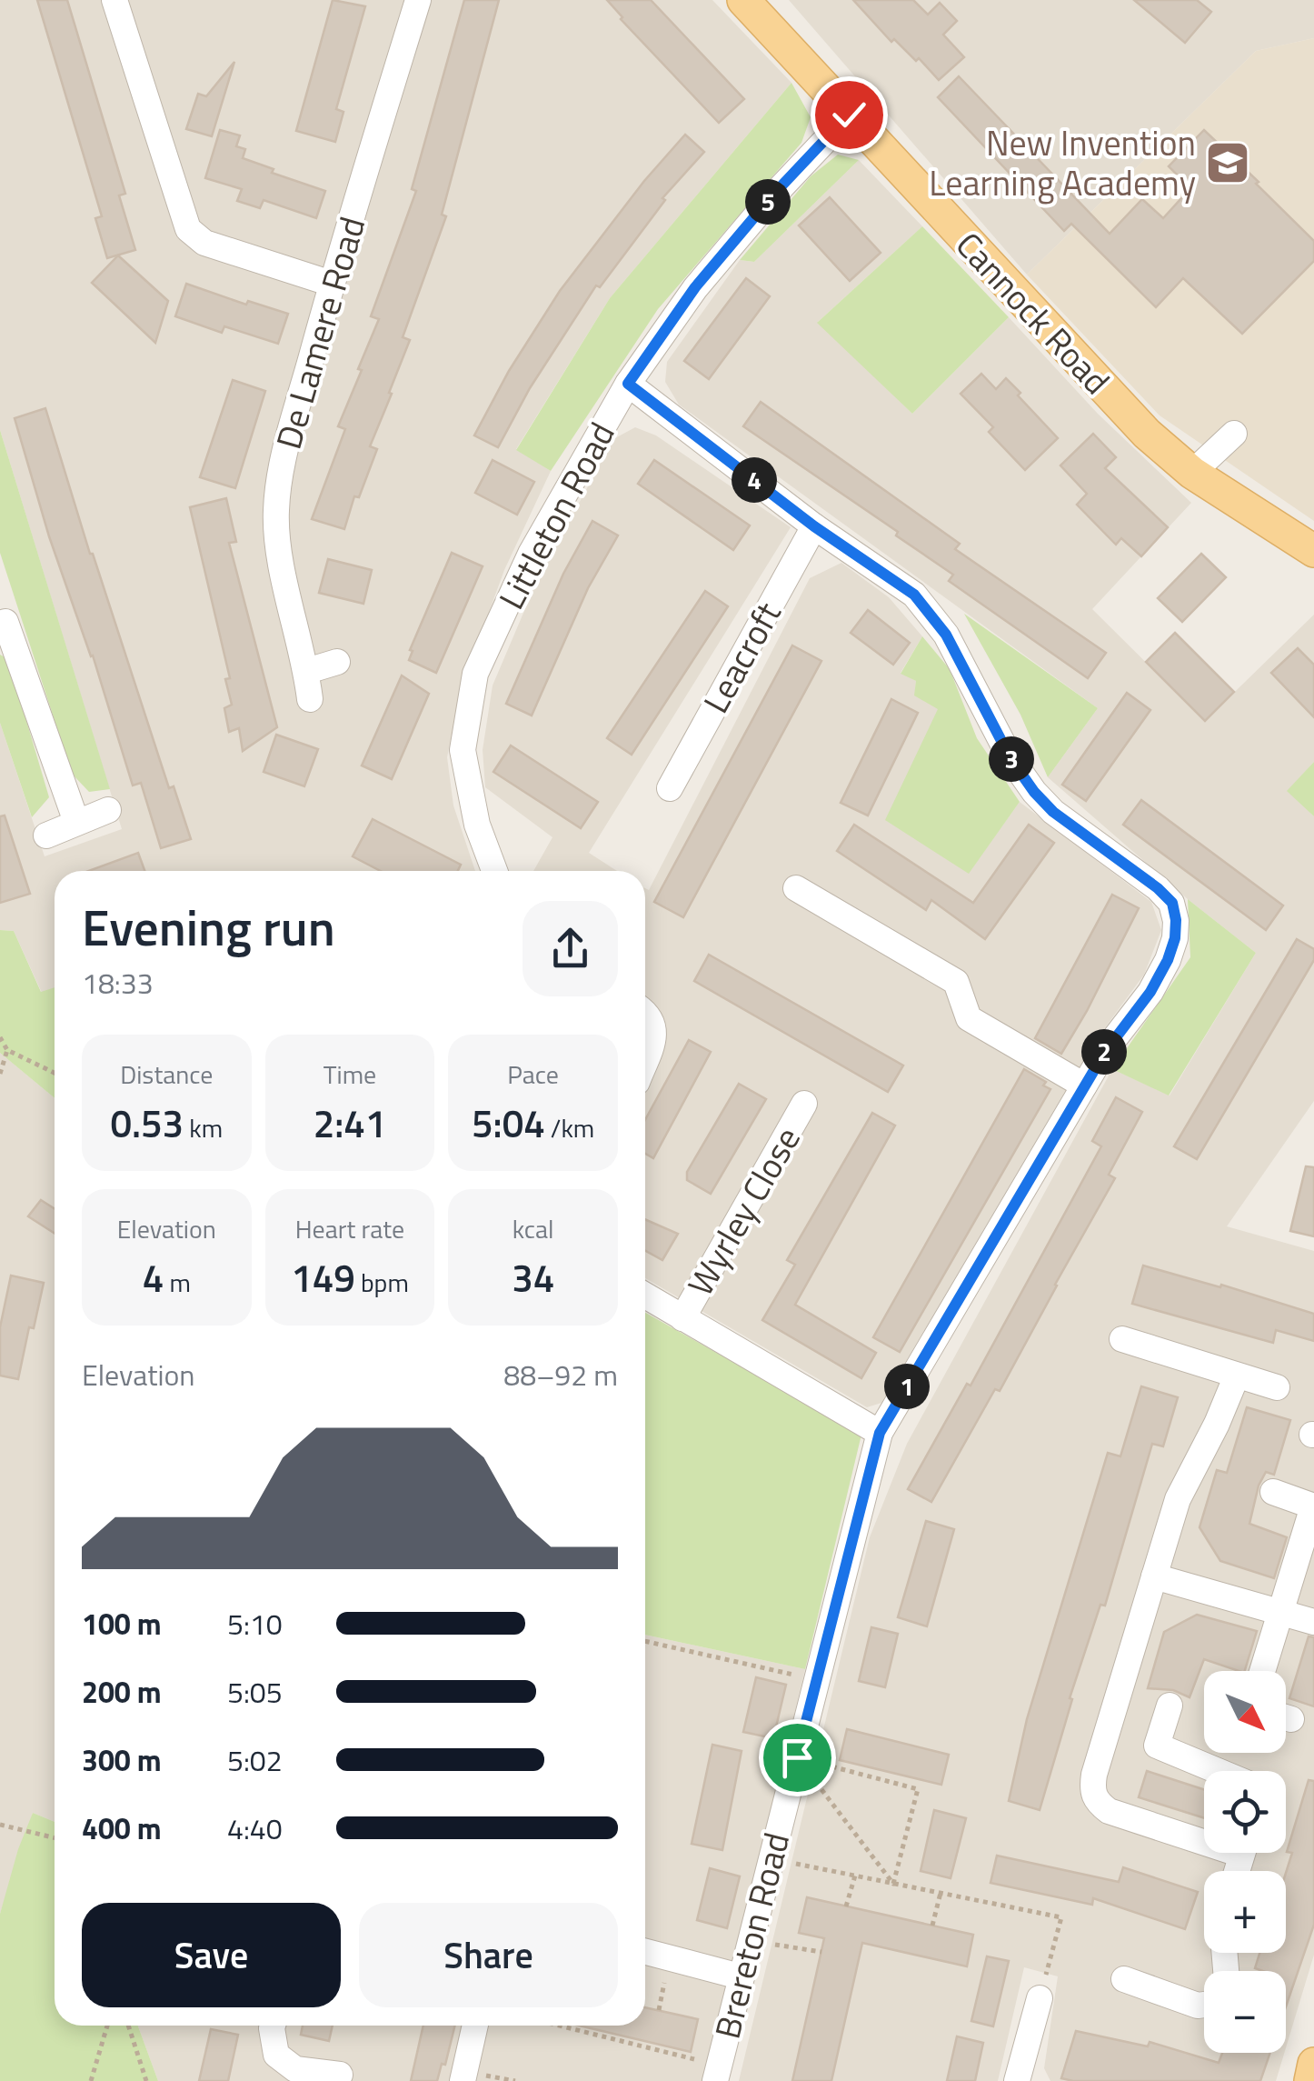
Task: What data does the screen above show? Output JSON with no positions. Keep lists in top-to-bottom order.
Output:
{
  "streets": {
    "main road": ["Cannock Road"],
    "street": [
      "De Lamere Road",
      "Littleton Road",
      "Leacroft",
      "Wyrley Close",
      "Brereton Road"
    ]
  },
  "crossings": [
    ["Cannock Road", "Littleton Road"],
    ["Littleton Road", "Brereton Road"],
    ["Leacroft", "Brereton Road"]
  ],
  "places": {
    "school or university": ["New Invention Learning Academy"]
  },
  "north": "bottom right",
  "page": {
    "pins": [
      "5",
      "4",
      "3",
      "2",
      "1"
    ],
    "heading": ["Evening run", "18:33"],
    "stats": [
      ["Distance", "0.53 km"],
      ["Time", "2:41"],
      ["Pace", "5:04 /km"],
      ["Elevation", "4 m"],
      ["Heart rate", "149 bpm"],
      ["kcal", "34"]
    ],
    "chart": ["Elevation", "88–92 m"],
    "list": [
      {
        "name": "100 m",
        "note": "5:10"
      },
      {
        "name": "200 m",
        "note": "5:05"
      },
      {
        "name": "300 m",
        "note": "5:02"
      },
      {
        "name": "400 m",
        "note": "4:40"
      }
    ],
    "map_buttons": ["+", "−"],
    "buttons": ["Save", "Share"]
  }
}
